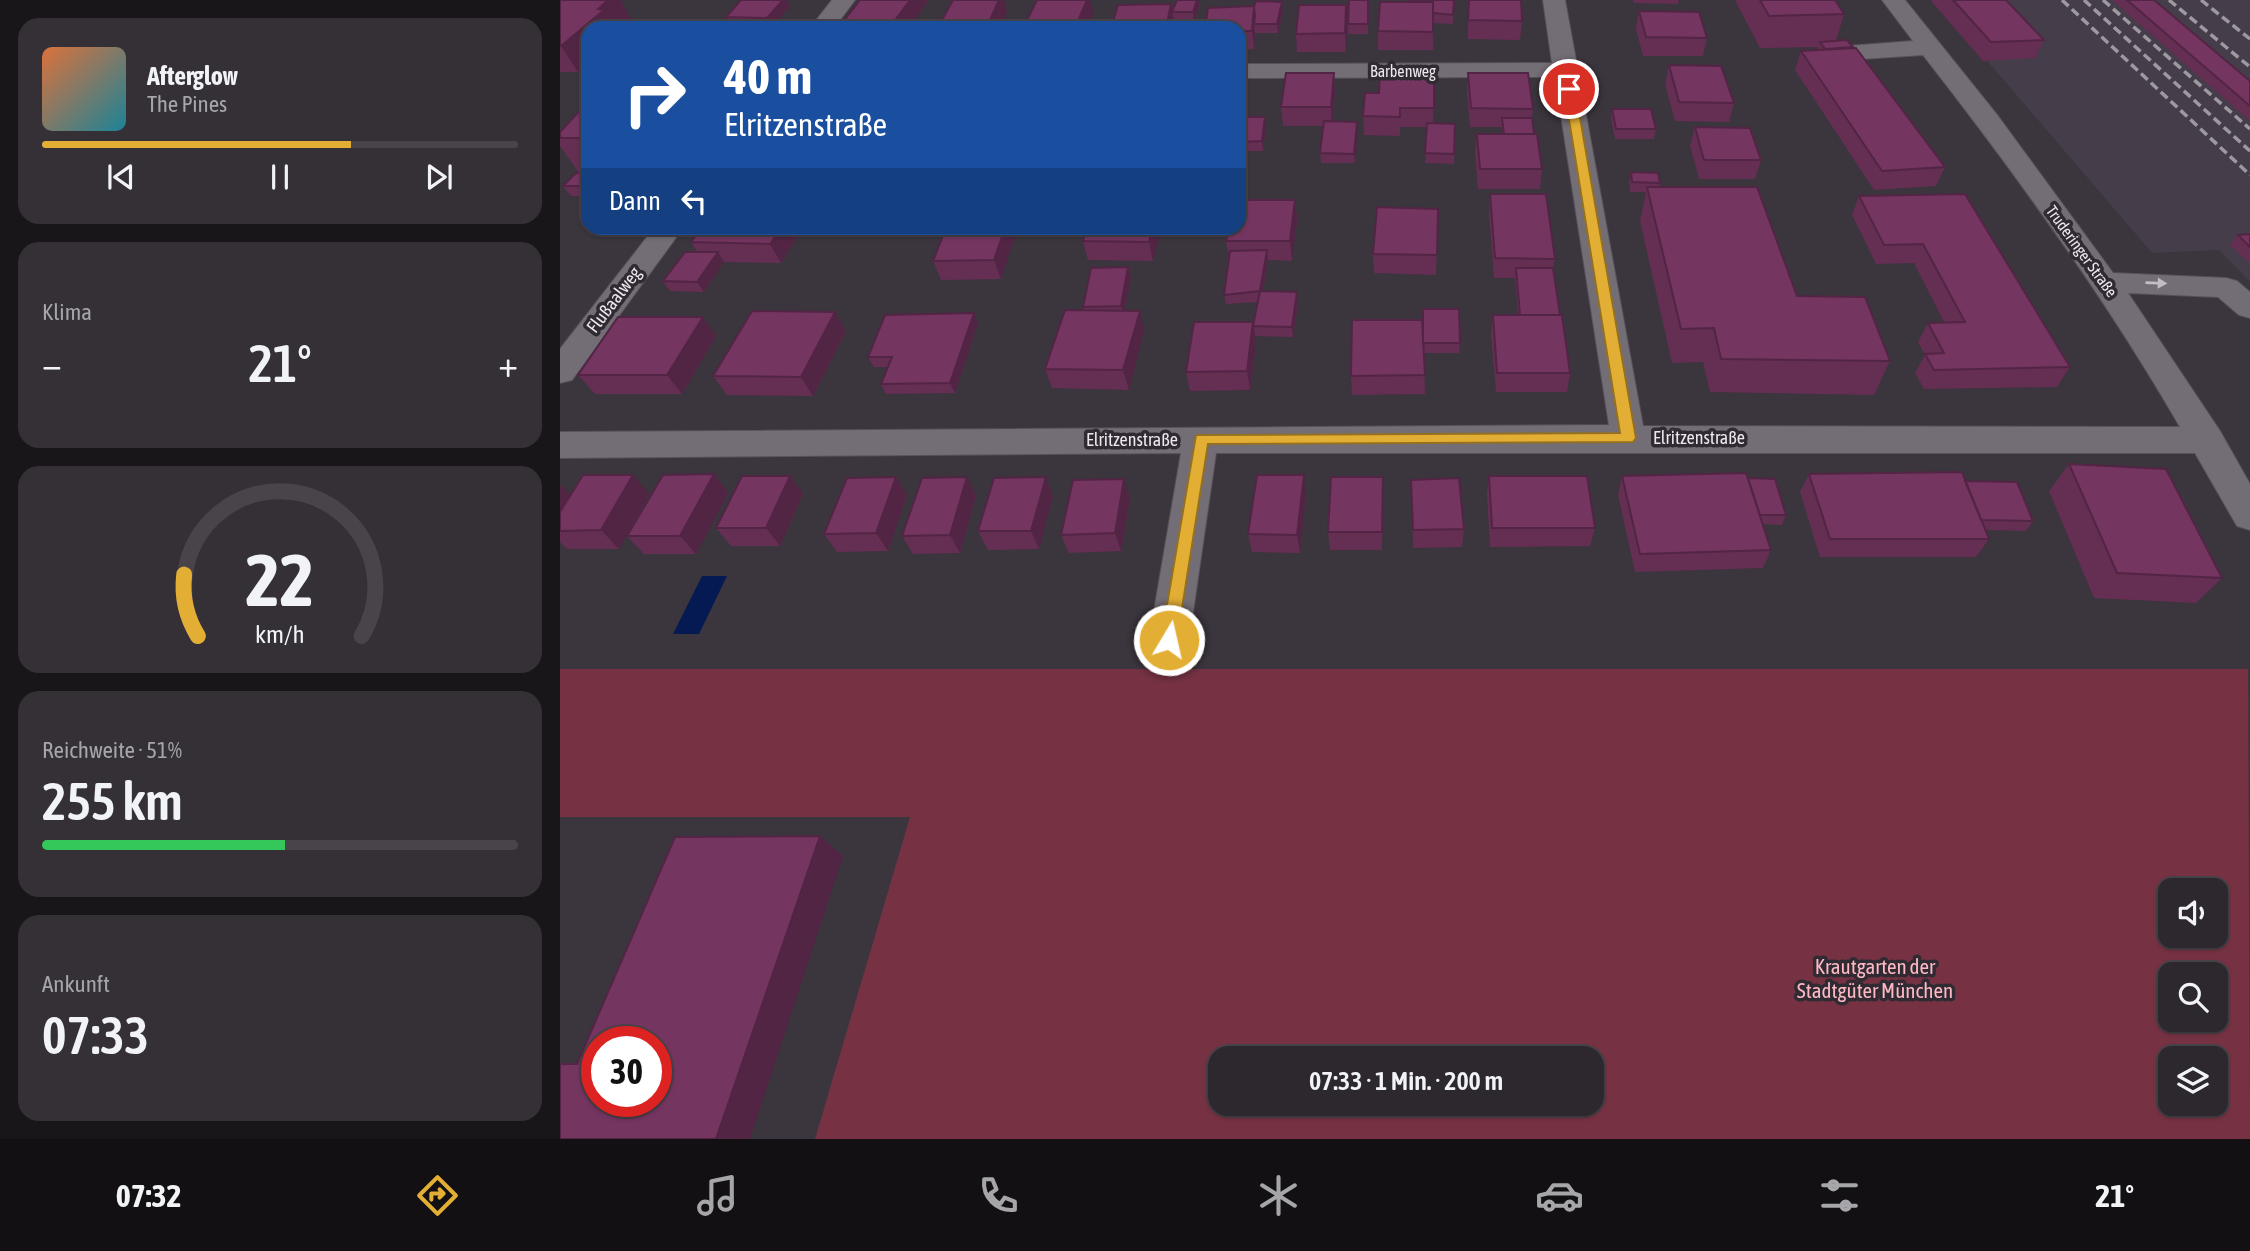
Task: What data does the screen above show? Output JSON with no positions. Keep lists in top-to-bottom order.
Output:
{
  "streets": {
    "street": [
      "Barbenweg",
      "Truderinger Straße",
      "Flußaalweg",
      "Elritzenstraße"
    ]
  },
  "crossings": [
    ["Truderinger Straße", "Elritzenstraße"]
  ],
  "parks": ["Krautgarten der Stadtgüter München"],
  "page": {
    "turn": ["40 m", "Elritzenstraße"],
    "song": ["Afterglow", "The Pines"],
    "then": "Dann",
    "tile": [
      "Klima",
      ["Reichweite · 51%", "255 km"],
      ["Ankunft", "07:33"]
    ],
    "heat": ["−", "21°", "+"],
    "limit": "30",
    "trip": "07:33 · 1 Min. · 200 m",
    "tabs": ["07:32", "21°"],
    "gauge": ["22", "km/h"]
  }
}
